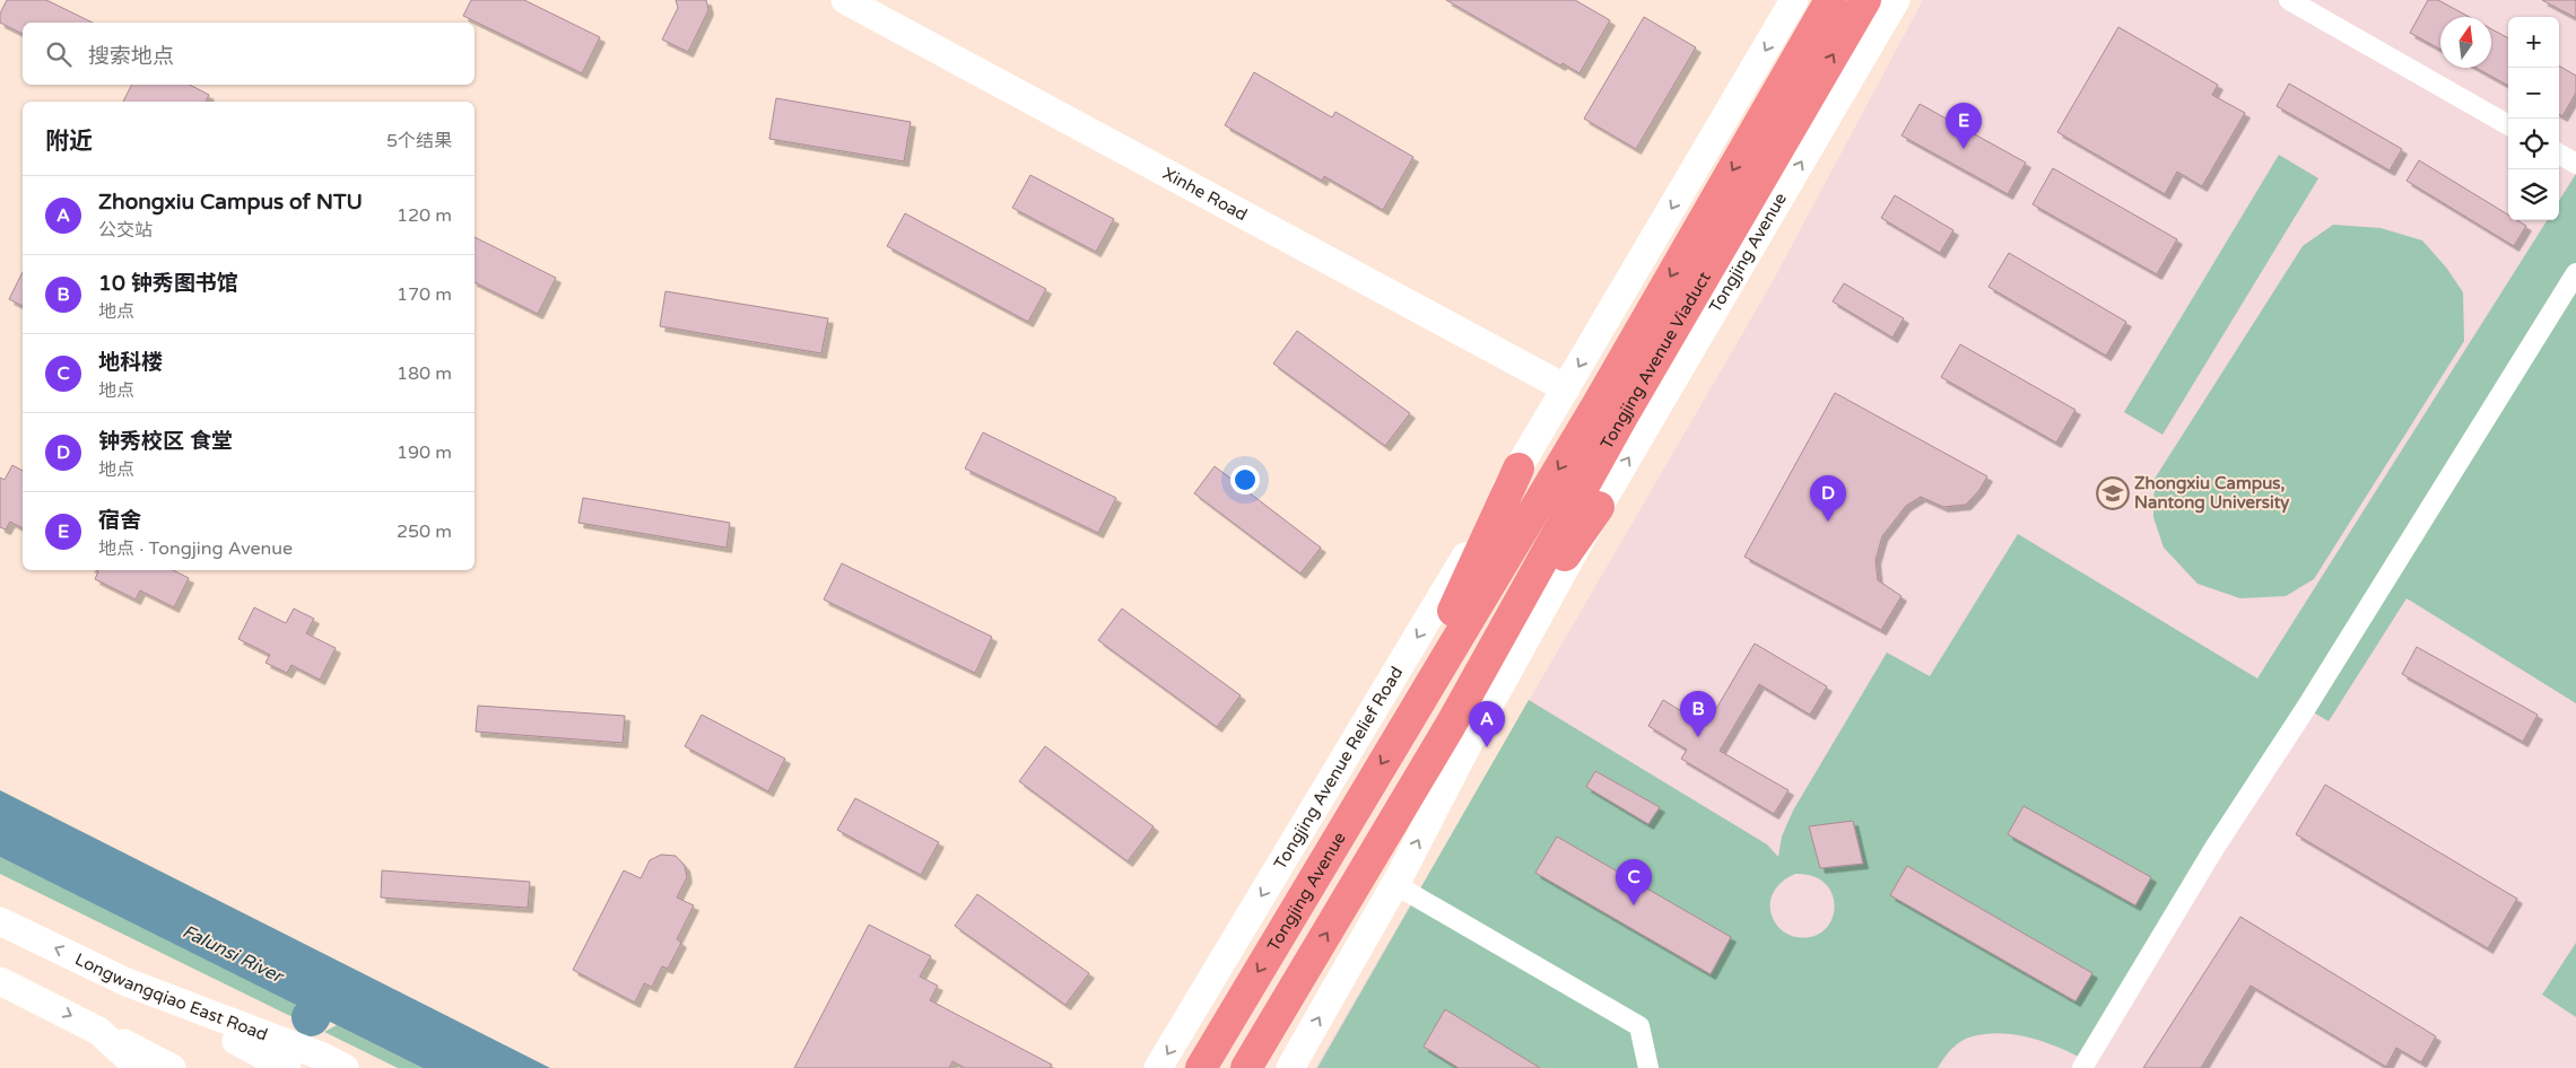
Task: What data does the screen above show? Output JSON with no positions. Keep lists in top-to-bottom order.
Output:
{
  "streets": {
    "highway": ["Tongjing Avenue", "Tongjing Avenue Viaduct"],
    "street": ["Xinhe Road", "Tongjing Avenue Relief Road", "Longwangqiao East Road"]
  },
  "crossings": [
    ["Tongjing Avenue", "Tongjing Avenue Viaduct"]
  ],
  "water": ["Falunsi River"],
  "places": {
    "school or university": ["Zhongxiu Campus, Nantong University"]
  },
  "north": "top",
  "page": {
    "map_buttons": ["+", "−"],
    "search": "搜索地点",
    "heading": ["附近", "5个结果"],
    "pins": [
      "E",
      "D",
      "B",
      "A",
      "C"
    ],
    "list": [
      {
        "mark": "A",
        "name": "Zhongxiu Campus of NTU",
        "note": "公交站",
        "value": "120 m"
      },
      {
        "mark": "B",
        "name": "10 钟秀图书馆",
        "note": "地点",
        "value": "170 m"
      },
      {
        "mark": "C",
        "name": "地科楼",
        "note": "地点",
        "value": "180 m"
      },
      {
        "mark": "D",
        "name": "钟秀校区 食堂",
        "note": "地点",
        "value": "190 m"
      },
      {
        "mark": "E",
        "name": "宿舍",
        "note": "地点 · Tongjing Avenue",
        "value": "250 m"
      }
    ]
  }
}
